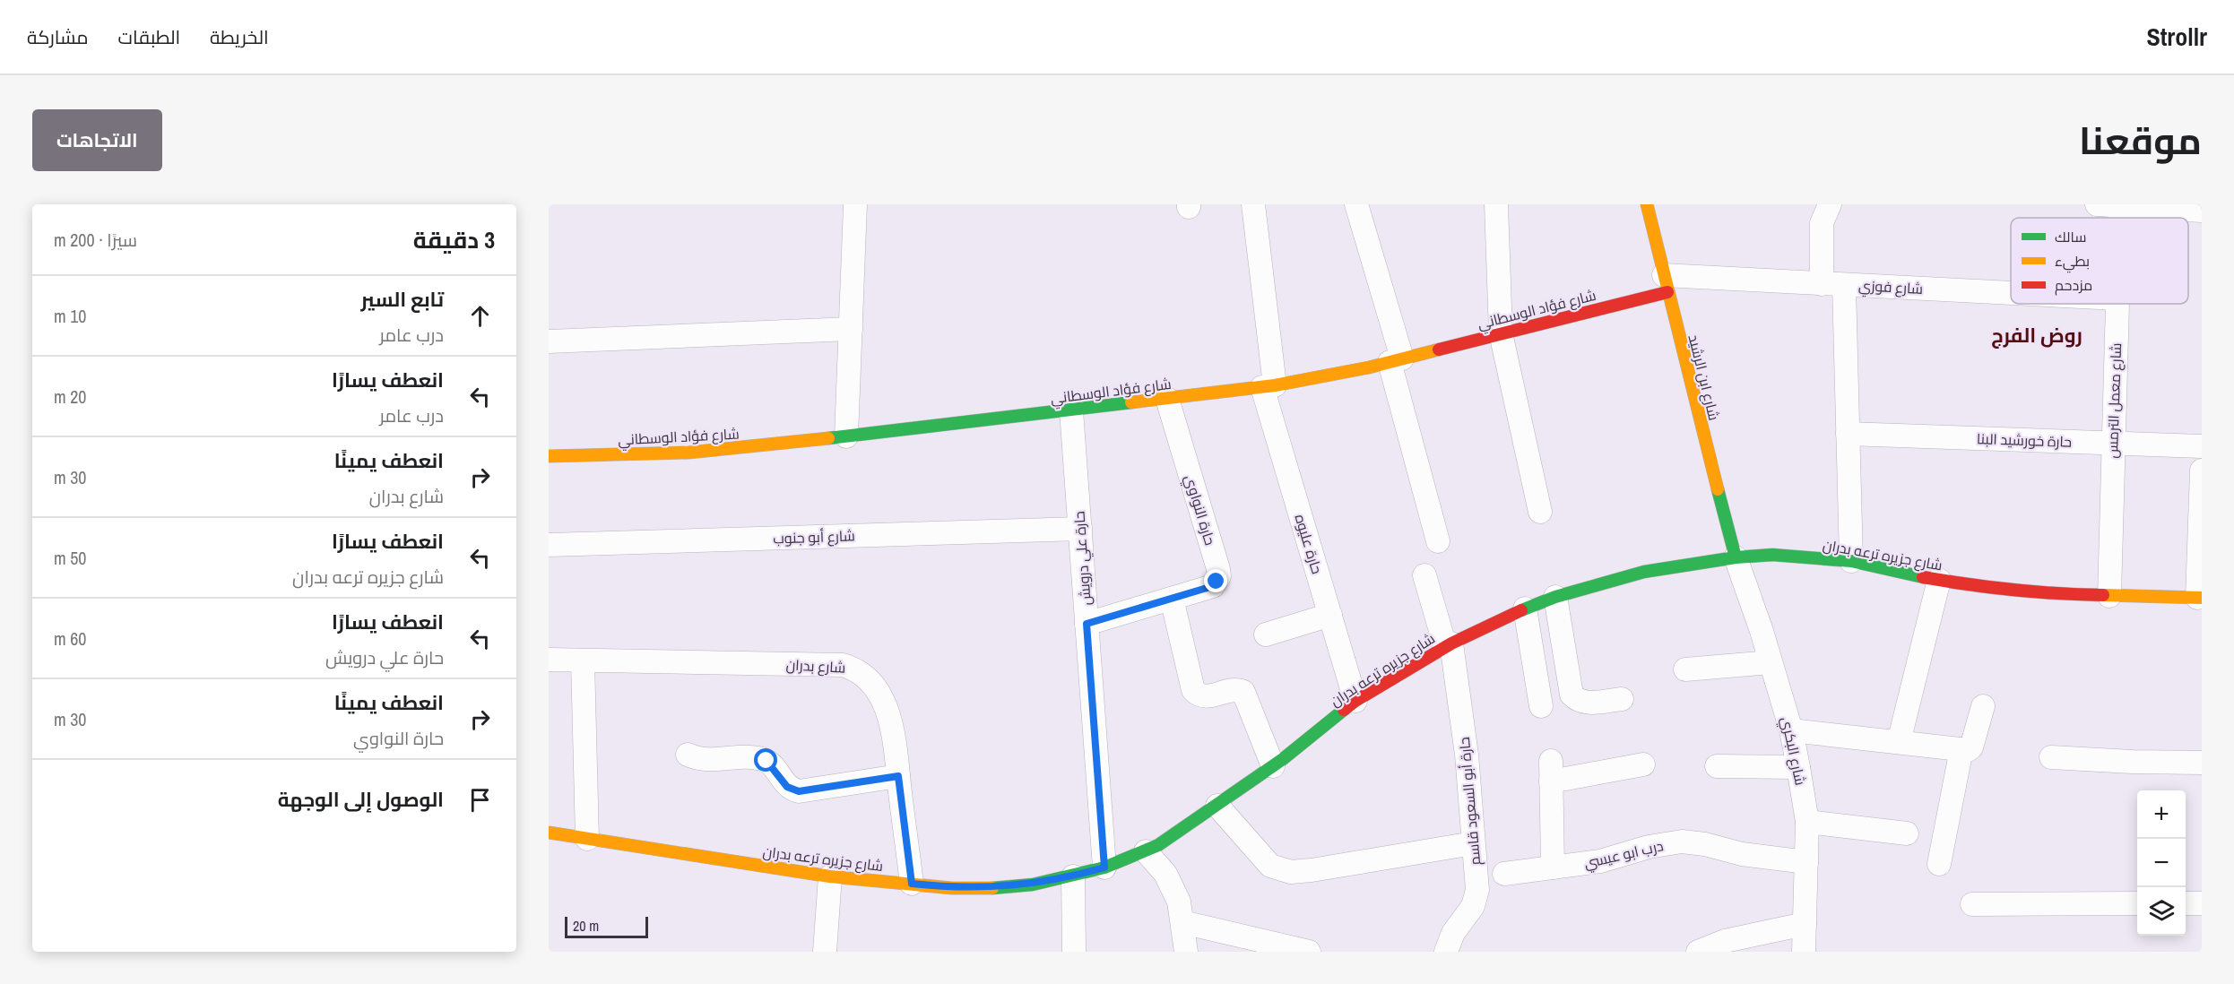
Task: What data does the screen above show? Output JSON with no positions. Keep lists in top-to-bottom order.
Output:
{
  "streets": {
    "street": [
      "شارع فوزي",
      "شارع فؤاد الوسطاني",
      "شارع ابن الرشيد",
      "شارع معمل الترمس",
      "حارة خورشيد البنا",
      "حارة النواوي",
      "شارع أبو جنوب",
      "حارة عليوه",
      "شارع جزيره ترعه بدران",
      "حارة علي درويش",
      "شارع بدران",
      "شارع البكري",
      "حارة أبو السعود قاسم",
      "درب ابو عيسي"
    ]
  },
  "crossings": [
    ["شارع فوزي", "شارع فؤاد الوسطاني"],
    ["شارع فوزي", "شارع ابن الرشيد"],
    ["شارع فؤاد الوسطاني", "شارع ابن الرشيد"],
    ["شارع فؤاد الوسطاني", "حارة النواوي"],
    ["شارع فؤاد الوسطاني", "حارة عليوه"],
    ["شارع فؤاد الوسطاني", "حارة علي درويش"],
    ["شارع ابن الرشيد", "شارع جزيره ترعه بدران"],
    ["شارع ابن الرشيد", "شارع البكري"],
    ["شارع معمل الترمس", "حارة خورشيد البنا"],
    ["شارع معمل الترمس", "شارع جزيره ترعه بدران"],
    ["حارة النواوي", "حارة علي درويش"],
    ["شارع أبو جنوب", "حارة علي درويش"],
    ["حارة عليوه", "شارع جزيره ترعه بدران"],
    ["شارع جزيره ترعه بدران", "حارة علي درويش"],
    ["شارع جزيره ترعه بدران", "شارع بدران"],
    ["شارع جزيره ترعه بدران", "شارع البكري"],
    ["شارع جزيره ترعه بدران", "حارة أبو السعود قاسم"],
    ["شارع البكري", "درب ابو عيسي"]
  ],
  "districts": ["روض الفرج"],
  "legend": ["سالك", "بطيء", "مزدحم"],
  "scale_bar": "20 m",
  "page": {
    "header": "Strollr",
    "nav": ["الخريطة", "الطبقات", "مشاركة"],
    "title": "موقعنا",
    "buttons": "الاتجاهات",
    "heading": ["3 دقيقة", "سيرًا · 200 m"],
    "list": [
      ["تابع السير", "درب عامر", "10 m"],
      ["انعطف يسارًا", "درب عامر", "20 m"],
      ["انعطف يمينًا", "شارع بدران", "30 m"],
      ["انعطف يسارًا", "شارع جزيره ترعه بدران", "50 m"],
      ["انعطف يسارًا", "حارة علي درويش", "60 m"],
      ["انعطف يمينًا", "حارة النواوي", "30 m"],
      "الوصول إلى الوجهة"
    ],
    "map_buttons": ["+", "−"],
    "scale": "20 m"
  }
}
